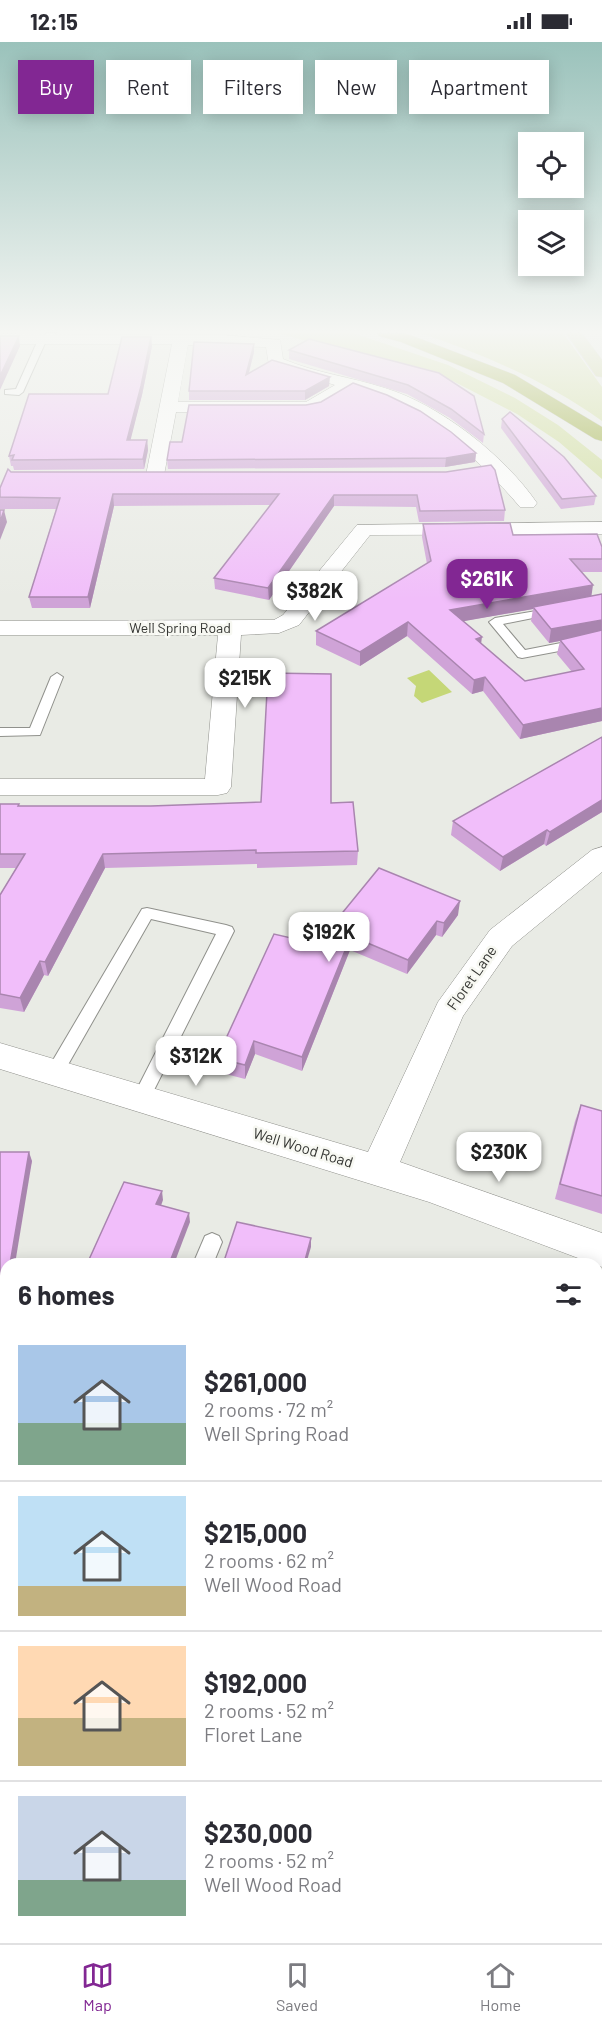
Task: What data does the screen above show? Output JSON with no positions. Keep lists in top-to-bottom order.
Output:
{
  "streets": {
    "street": ["Well Spring Road", "Floret Lane", "Well Wood Road"]
  },
  "crossings": [
    ["Floret Lane", "Well Wood Road"]
  ],
  "page": {
    "status": "12:15",
    "chip": [
      "Buy",
      "Rent",
      "Filters",
      "New",
      "Apartment"
    ],
    "price": [
      "$261K",
      "$382K",
      "$215K",
      "$192K",
      "$312K",
      "$230K"
    ],
    "heading": "6 homes",
    "list": [
      {
        "name": "$261,000",
        "note": "2 rooms · 72 m² · Well Spring Road"
      },
      {
        "name": "$215,000",
        "note": "2 rooms · 62 m² · Well Wood Road"
      },
      {
        "name": "$192,000",
        "note": "2 rooms · 52 m² · Floret Lane"
      },
      {
        "name": "$230,000",
        "note": "2 rooms · 52 m² · Well Wood Road"
      }
    ],
    "tabs": ["Map", "Saved", "Home"]
  }
}
